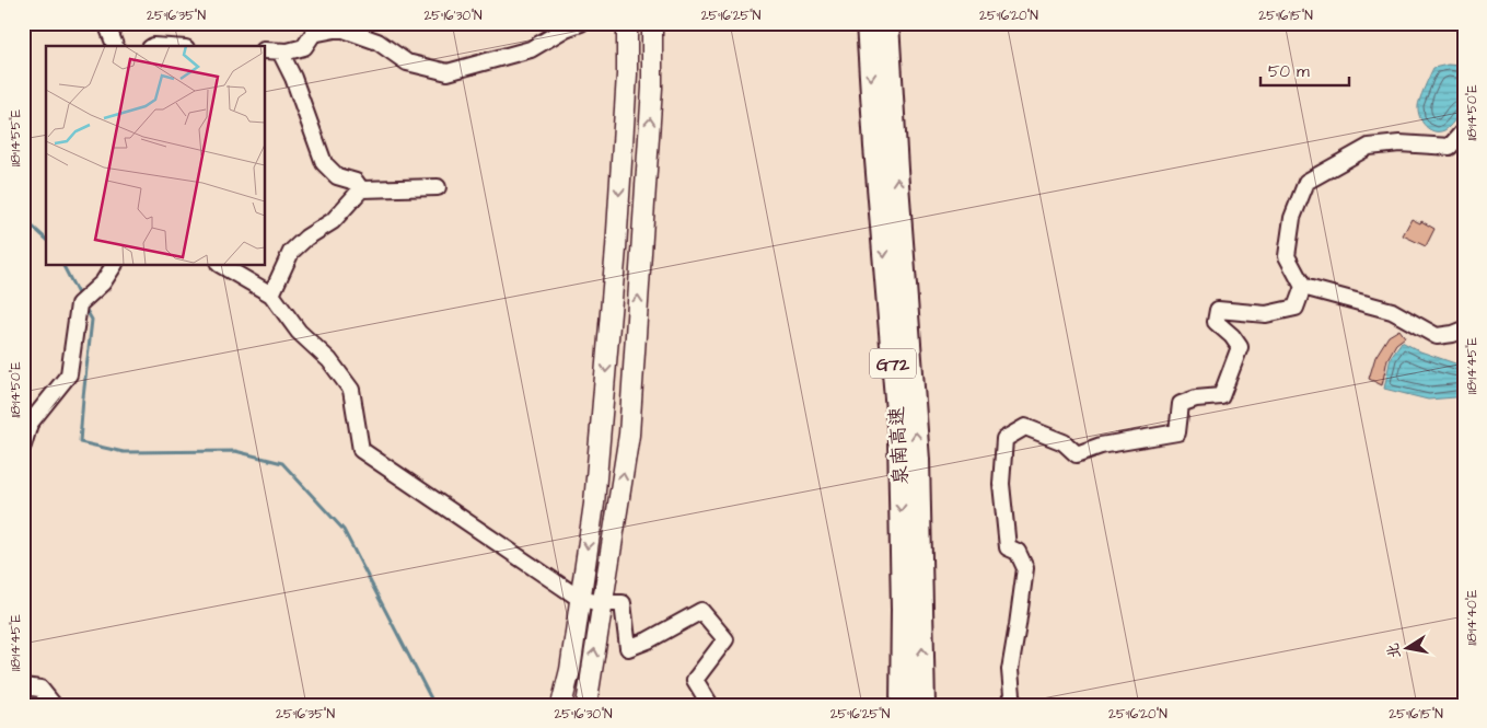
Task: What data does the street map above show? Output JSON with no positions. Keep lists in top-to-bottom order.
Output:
{
  "streets": {
    "highway": ["G72", "泉南高速"]
  },
  "scale_bar": "50 m",
  "north": "left",
  "coordinates": [
    "25°16'35\"N",
    "25°16'30\"N",
    "25°16'25\"N",
    "25°16'20\"N",
    "25°16'15\"N",
    "118°14'50\"E",
    "118°14'55\"E",
    "118°14'45\"E",
    "118°14'40\"E"
  ]
}
